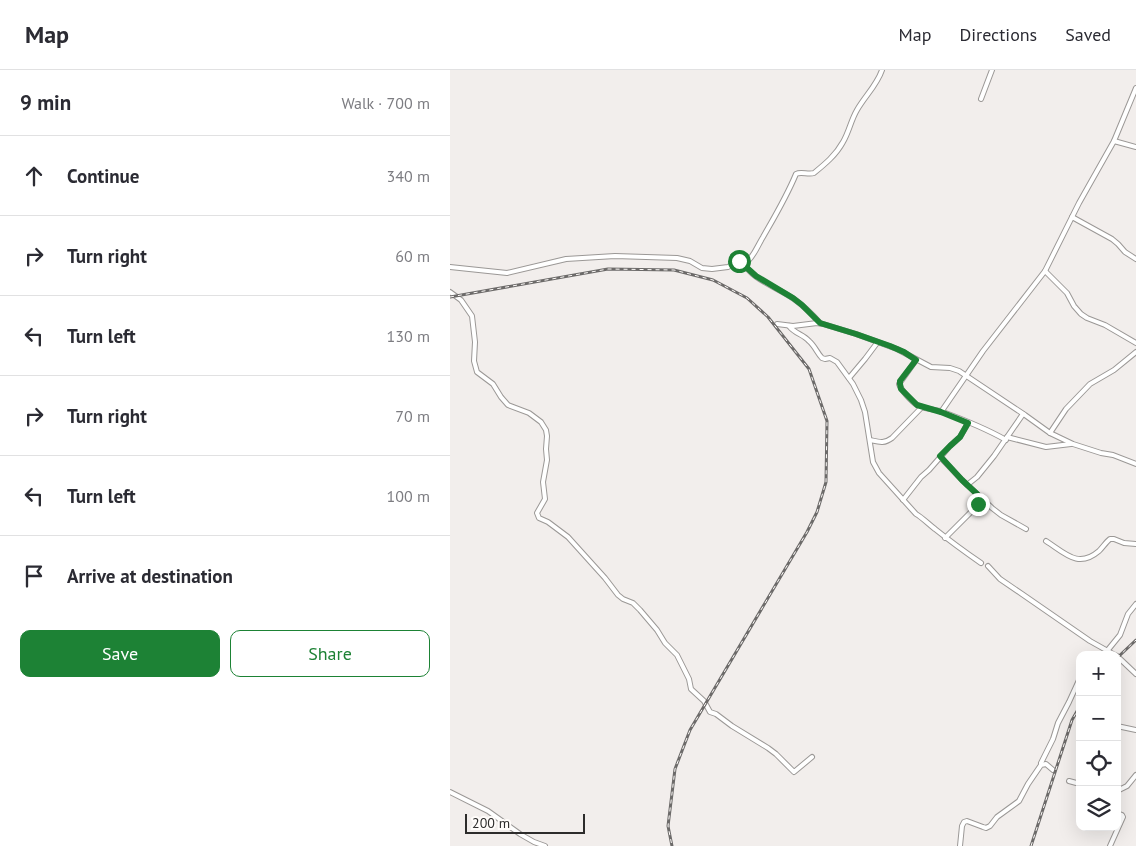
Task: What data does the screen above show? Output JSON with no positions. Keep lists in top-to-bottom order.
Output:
{
  "scale_bar": "200 m",
  "page": {
    "header": "Map",
    "nav": ["Map", "Directions", "Saved"],
    "heading": ["9 min", "Walk · 700 m"],
    "list": [
      ["Continue", "340 m"],
      ["Turn right", "60 m"],
      ["Turn left", "130 m"],
      ["Turn right", "70 m"],
      ["Turn left", "100 m"],
      "Arrive at destination"
    ],
    "buttons": ["Save", "Share"],
    "map_buttons": ["+", "−"],
    "scale": "200 m"
  }
}
